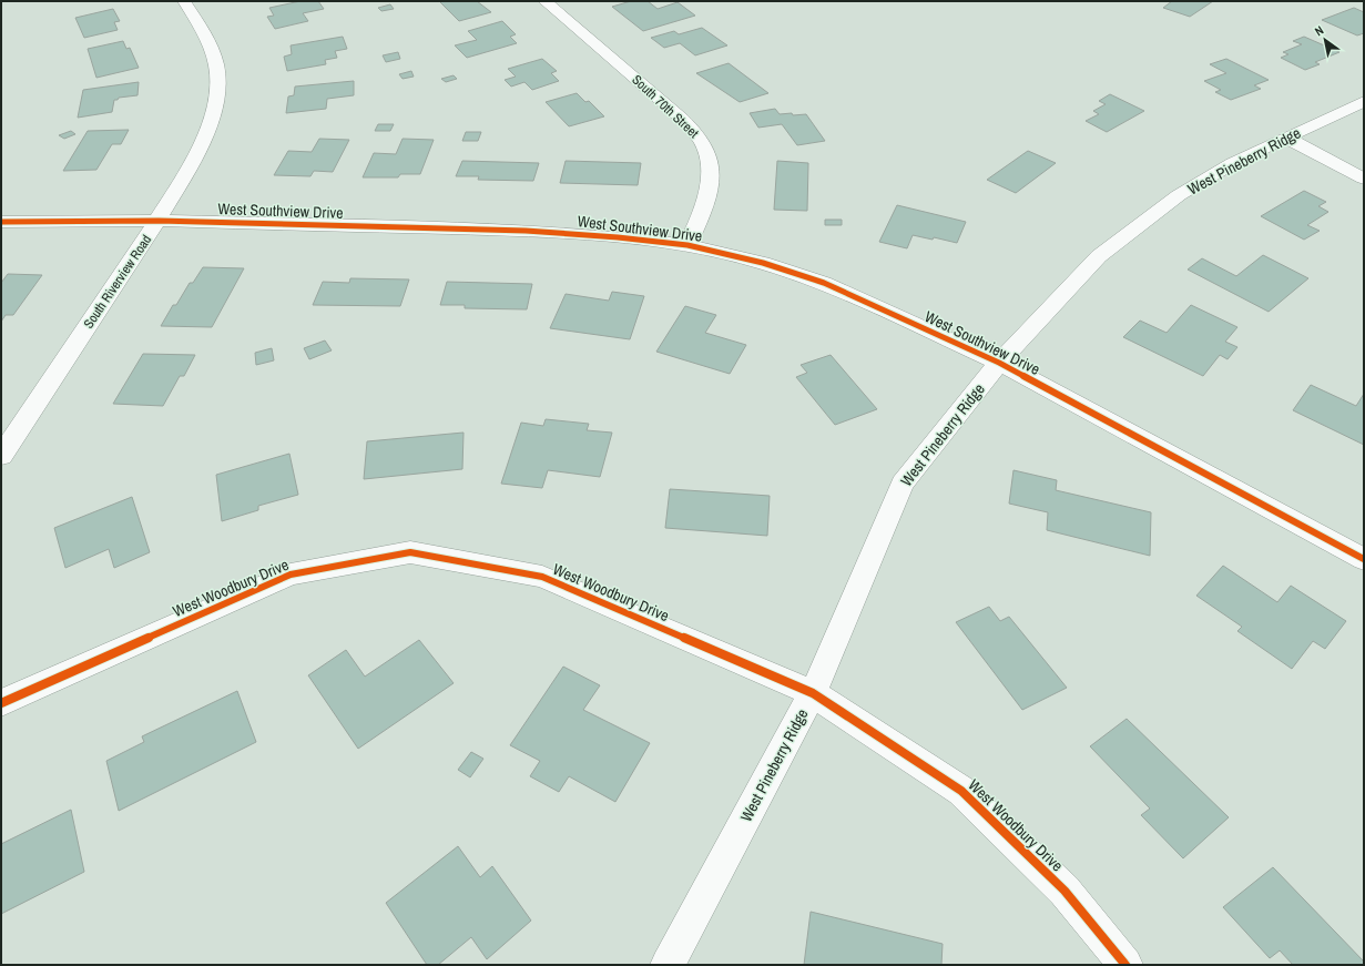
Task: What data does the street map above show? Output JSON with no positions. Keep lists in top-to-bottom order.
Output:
{
  "streets": {
    "street": [
      "South 70th Street",
      "West Pineberry Ridge",
      "West Southview Drive",
      "South Riverview Road",
      "West Woodbury Drive"
    ]
  },
  "crossings": [
    ["South 70th Street", "West Southview Drive"],
    ["West Pineberry Ridge", "West Southview Drive"],
    ["West Pineberry Ridge", "West Woodbury Drive"],
    ["West Southview Drive", "South Riverview Road"]
  ],
  "north": "top left"
}
